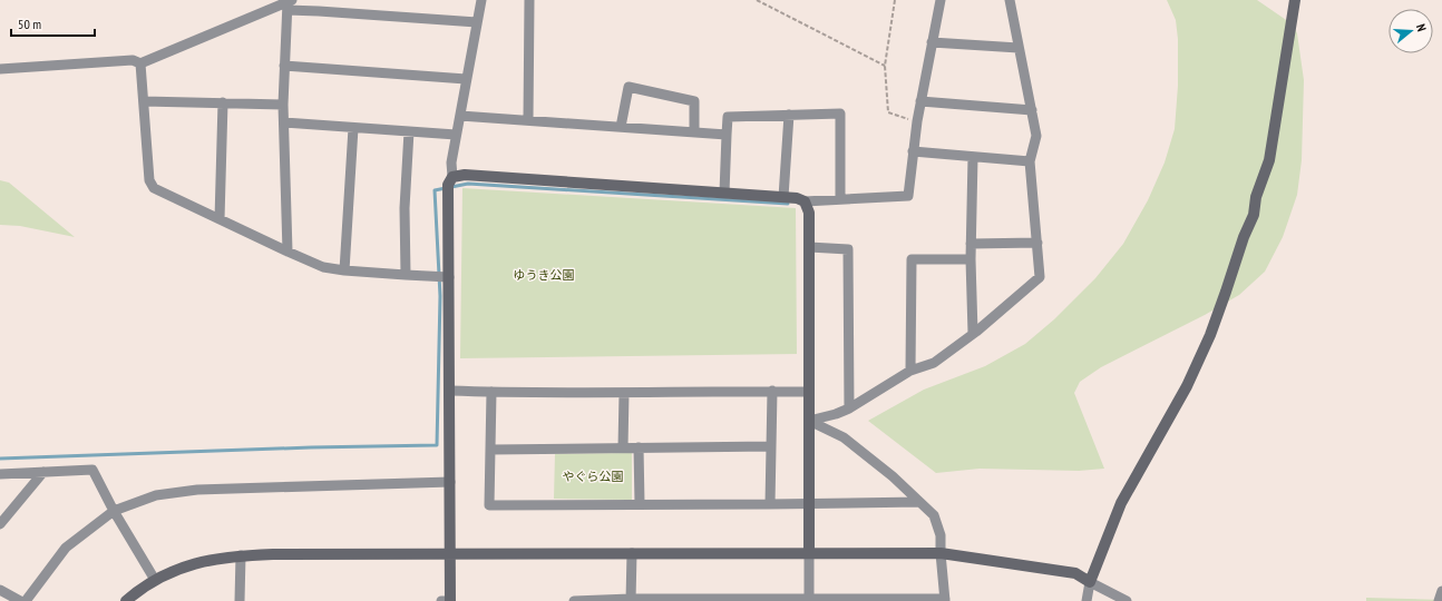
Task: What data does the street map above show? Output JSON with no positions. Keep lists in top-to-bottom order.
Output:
{
  "parks": ["ゆうき公園", "やぐら公園"],
  "scale_bar": "50 m",
  "north": "right"
}
